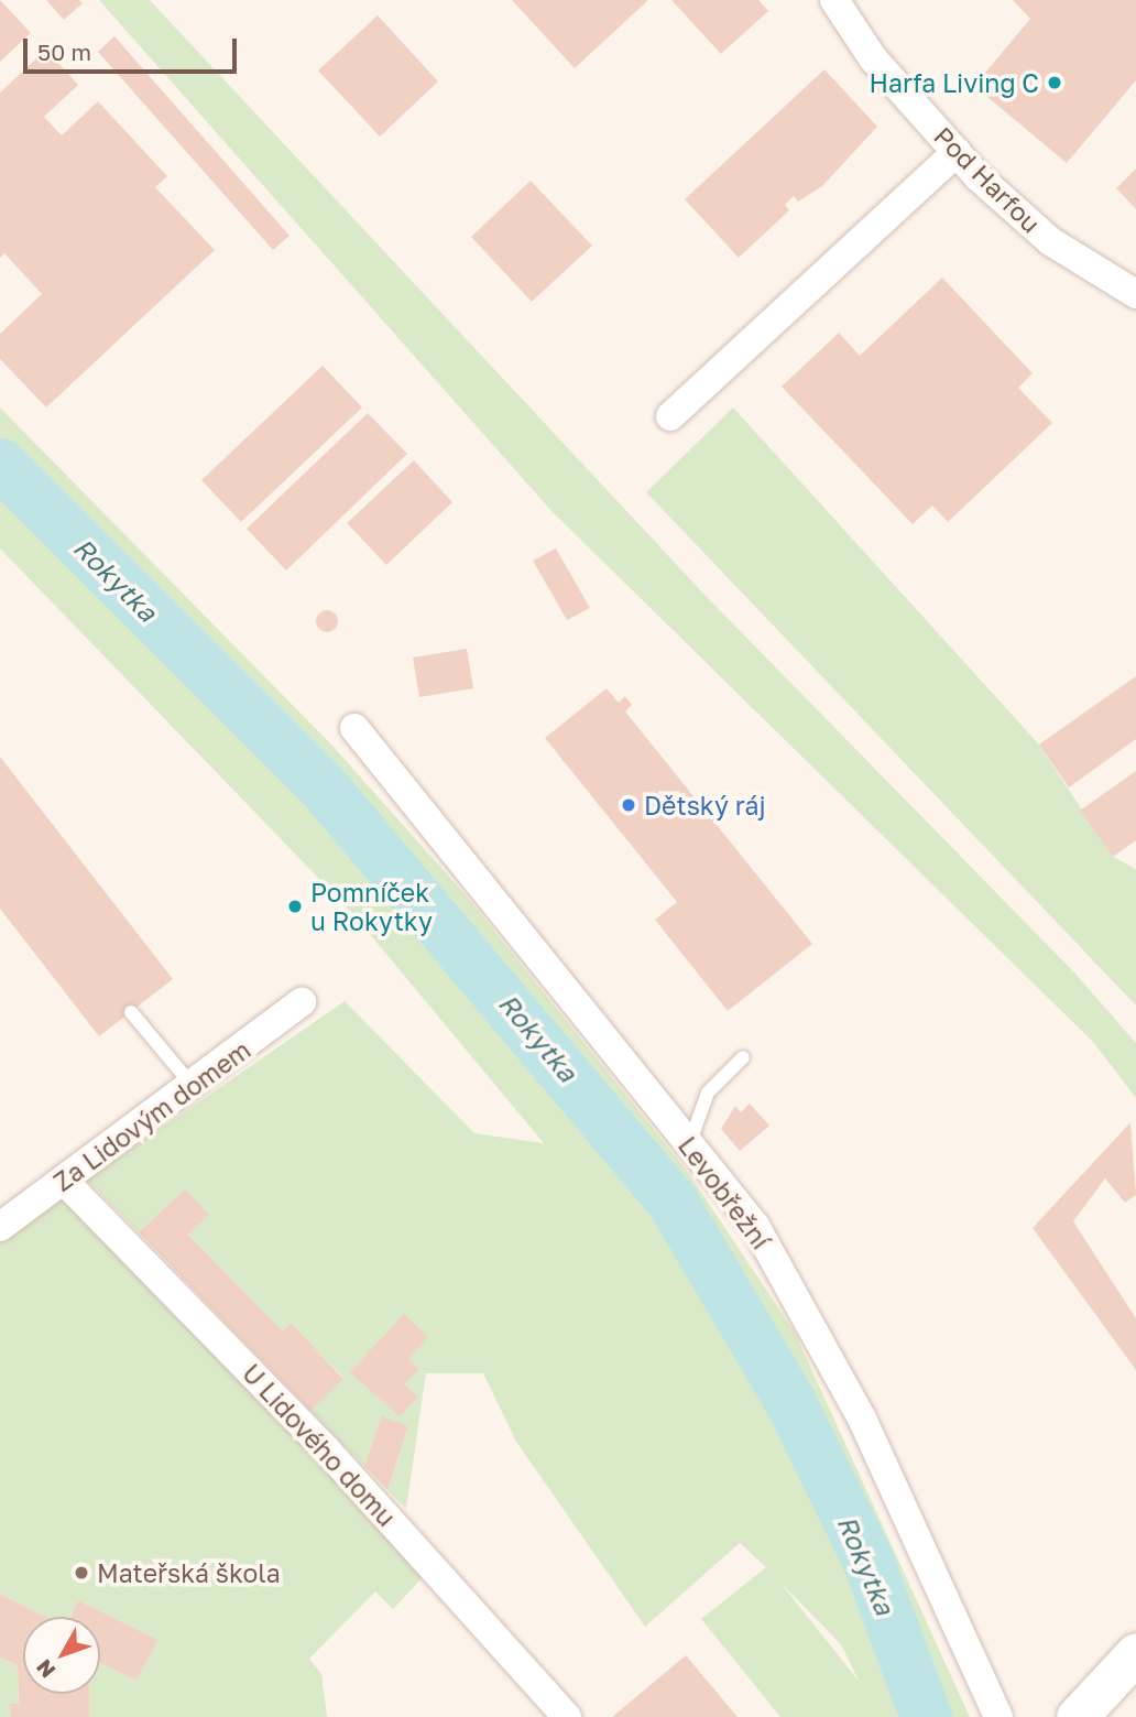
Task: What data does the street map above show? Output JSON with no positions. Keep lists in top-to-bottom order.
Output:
{
  "streets": {
    "street": [
      "Pod Harfou",
      "Za Lidovým domem",
      "Levobřežní",
      "U Lidového domu"
    ]
  },
  "crossings": [
    ["Za Lidovým domem", "U Lidového domu"]
  ],
  "water": ["Rokytka"],
  "places": [
    "Harfa Living C",
    "Dětský ráj",
    "Pomníček u Rokytky",
    "Mateřská škola"
  ],
  "scale_bar": "50 m",
  "north": "bottom left"
}
